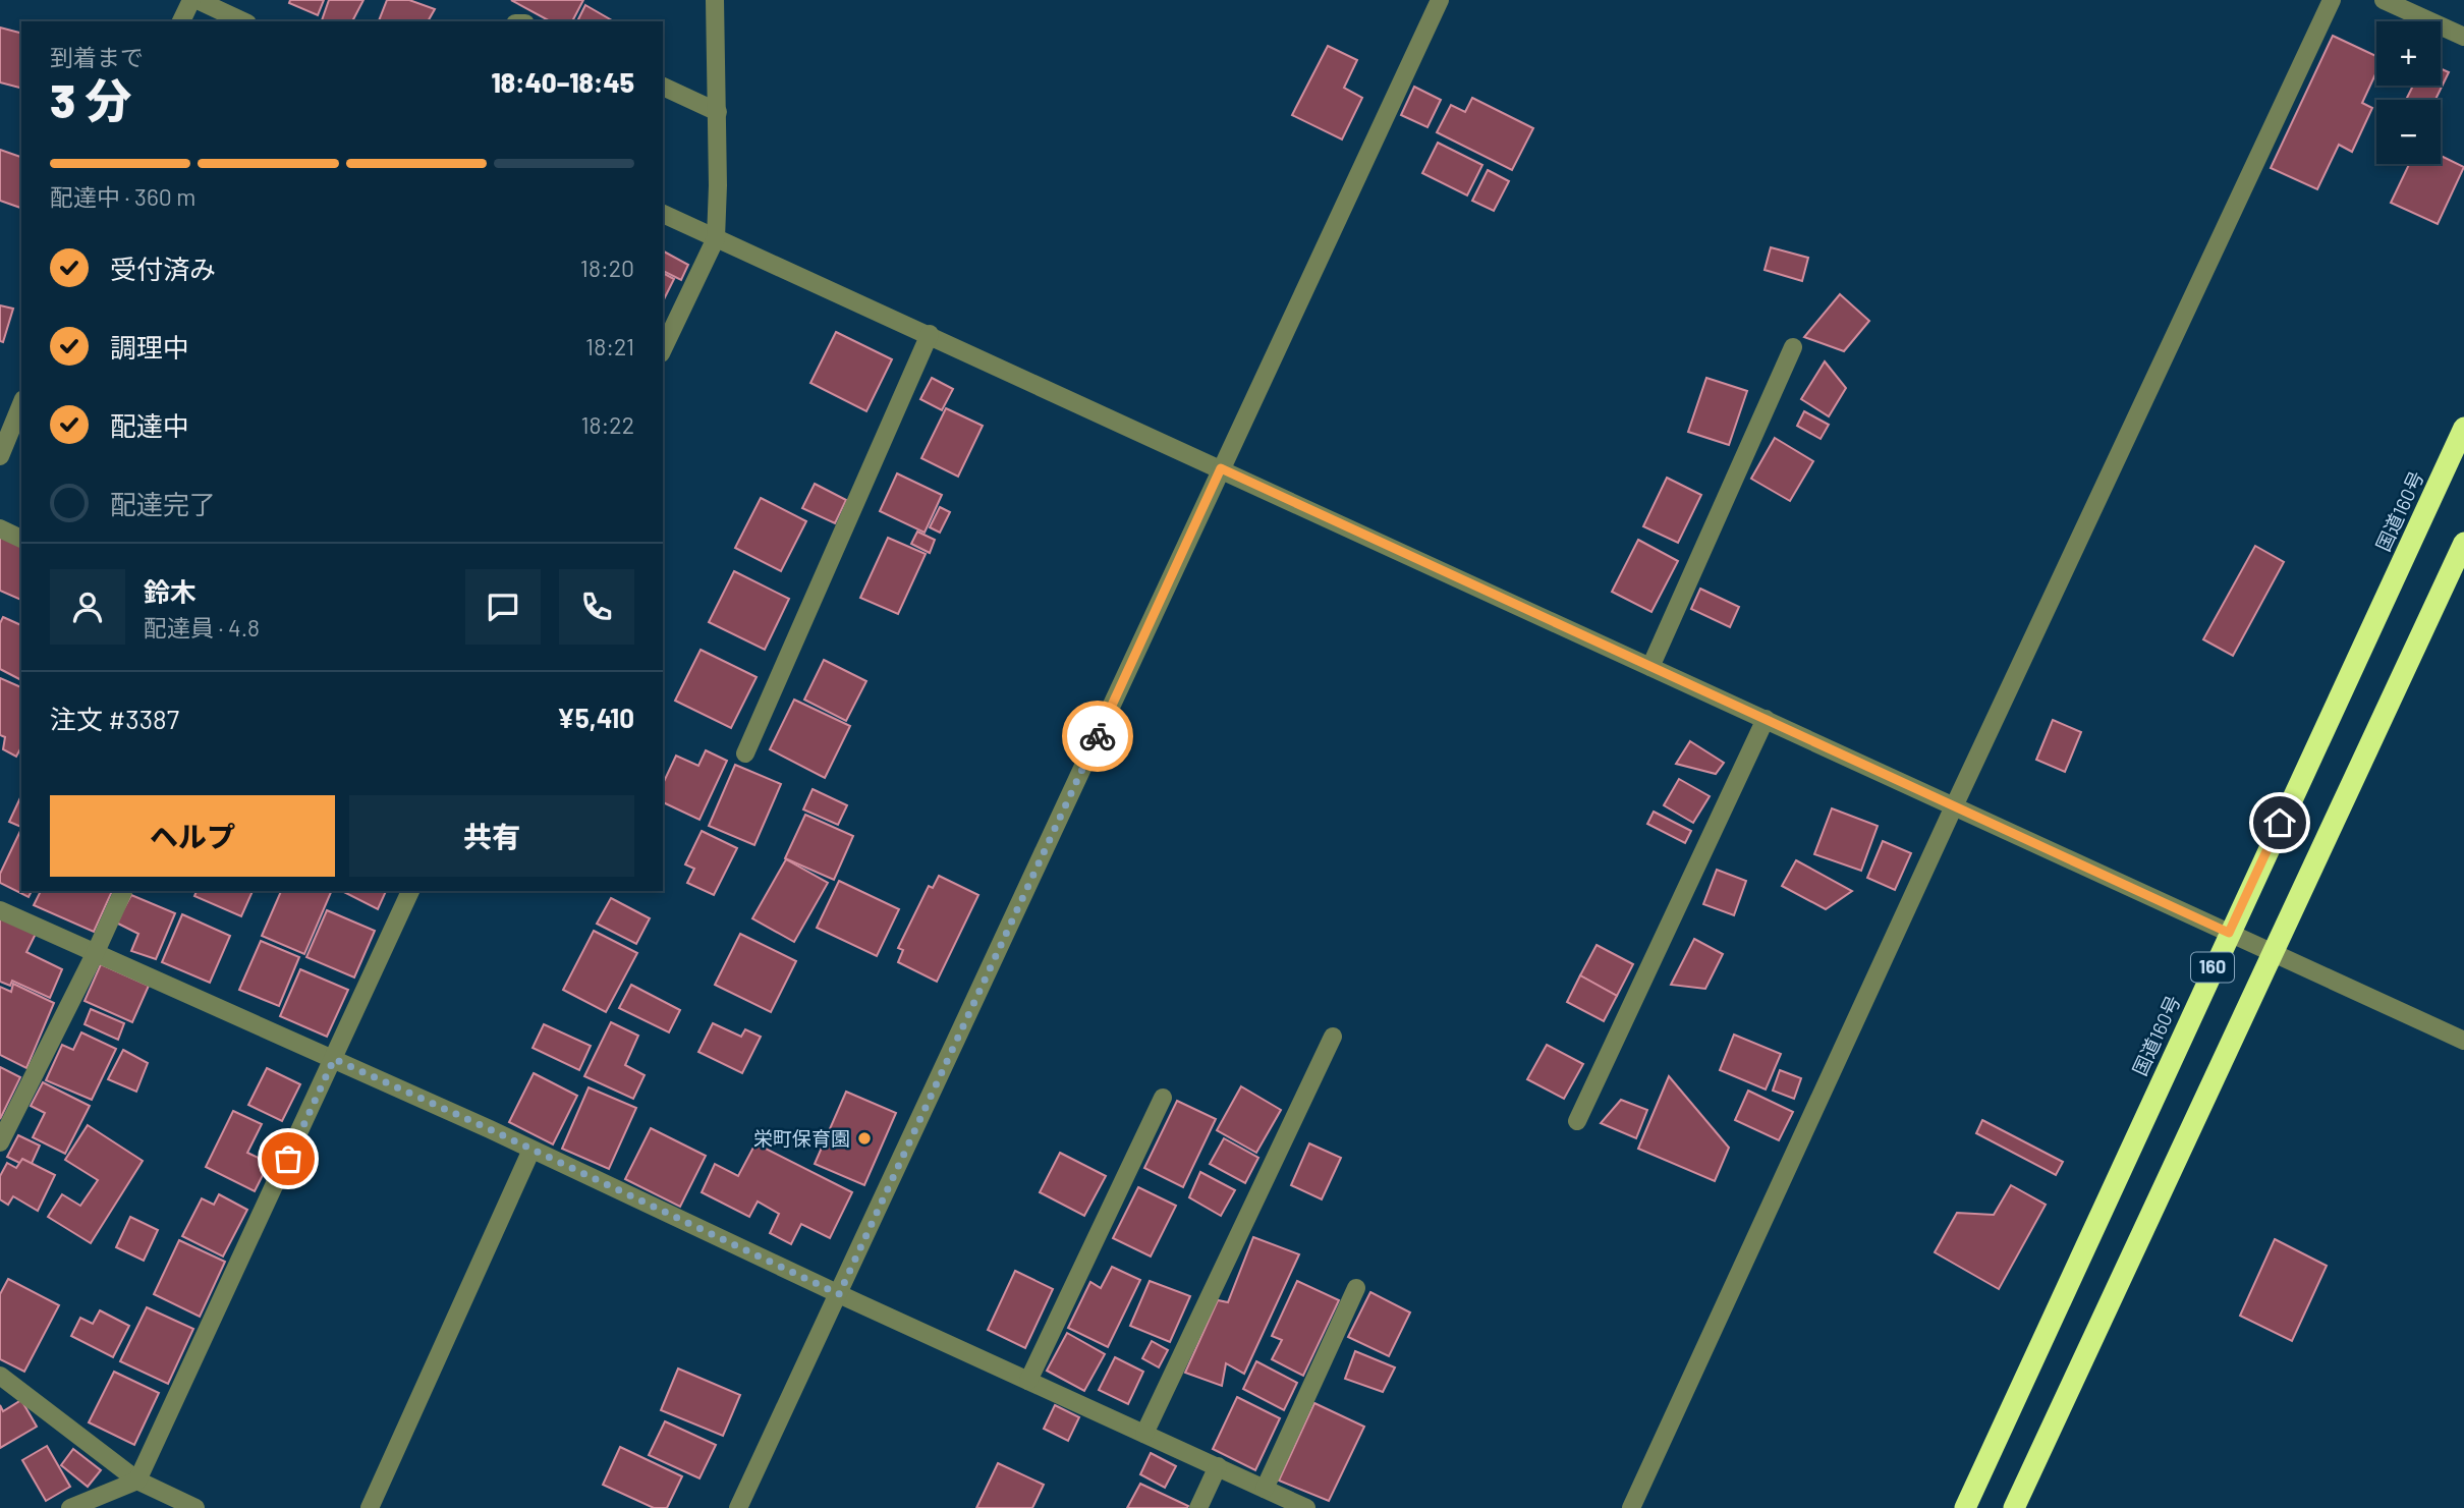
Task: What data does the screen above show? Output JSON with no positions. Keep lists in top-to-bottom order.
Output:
{
  "streets": {
    "highway": ["国道160号", "160"]
  },
  "places": ["栄町保育園"],
  "page": {
    "map_buttons": ["+", "−"],
    "heading": ["3 分", "到着まで", "18:40–18:45"],
    "panel": [
      "鈴木",
      "配達員 · 4.8",
      "注文 #3387",
      "¥5,410"
    ],
    "bar": "配達中 · 360 m",
    "list": [
      ["受付済み", "18:20"],
      ["調理中", "18:21"],
      ["配達中", "18:22"],
      "配達完了"
    ],
    "buttons": ["ヘルプ", "共有"]
  }
}
